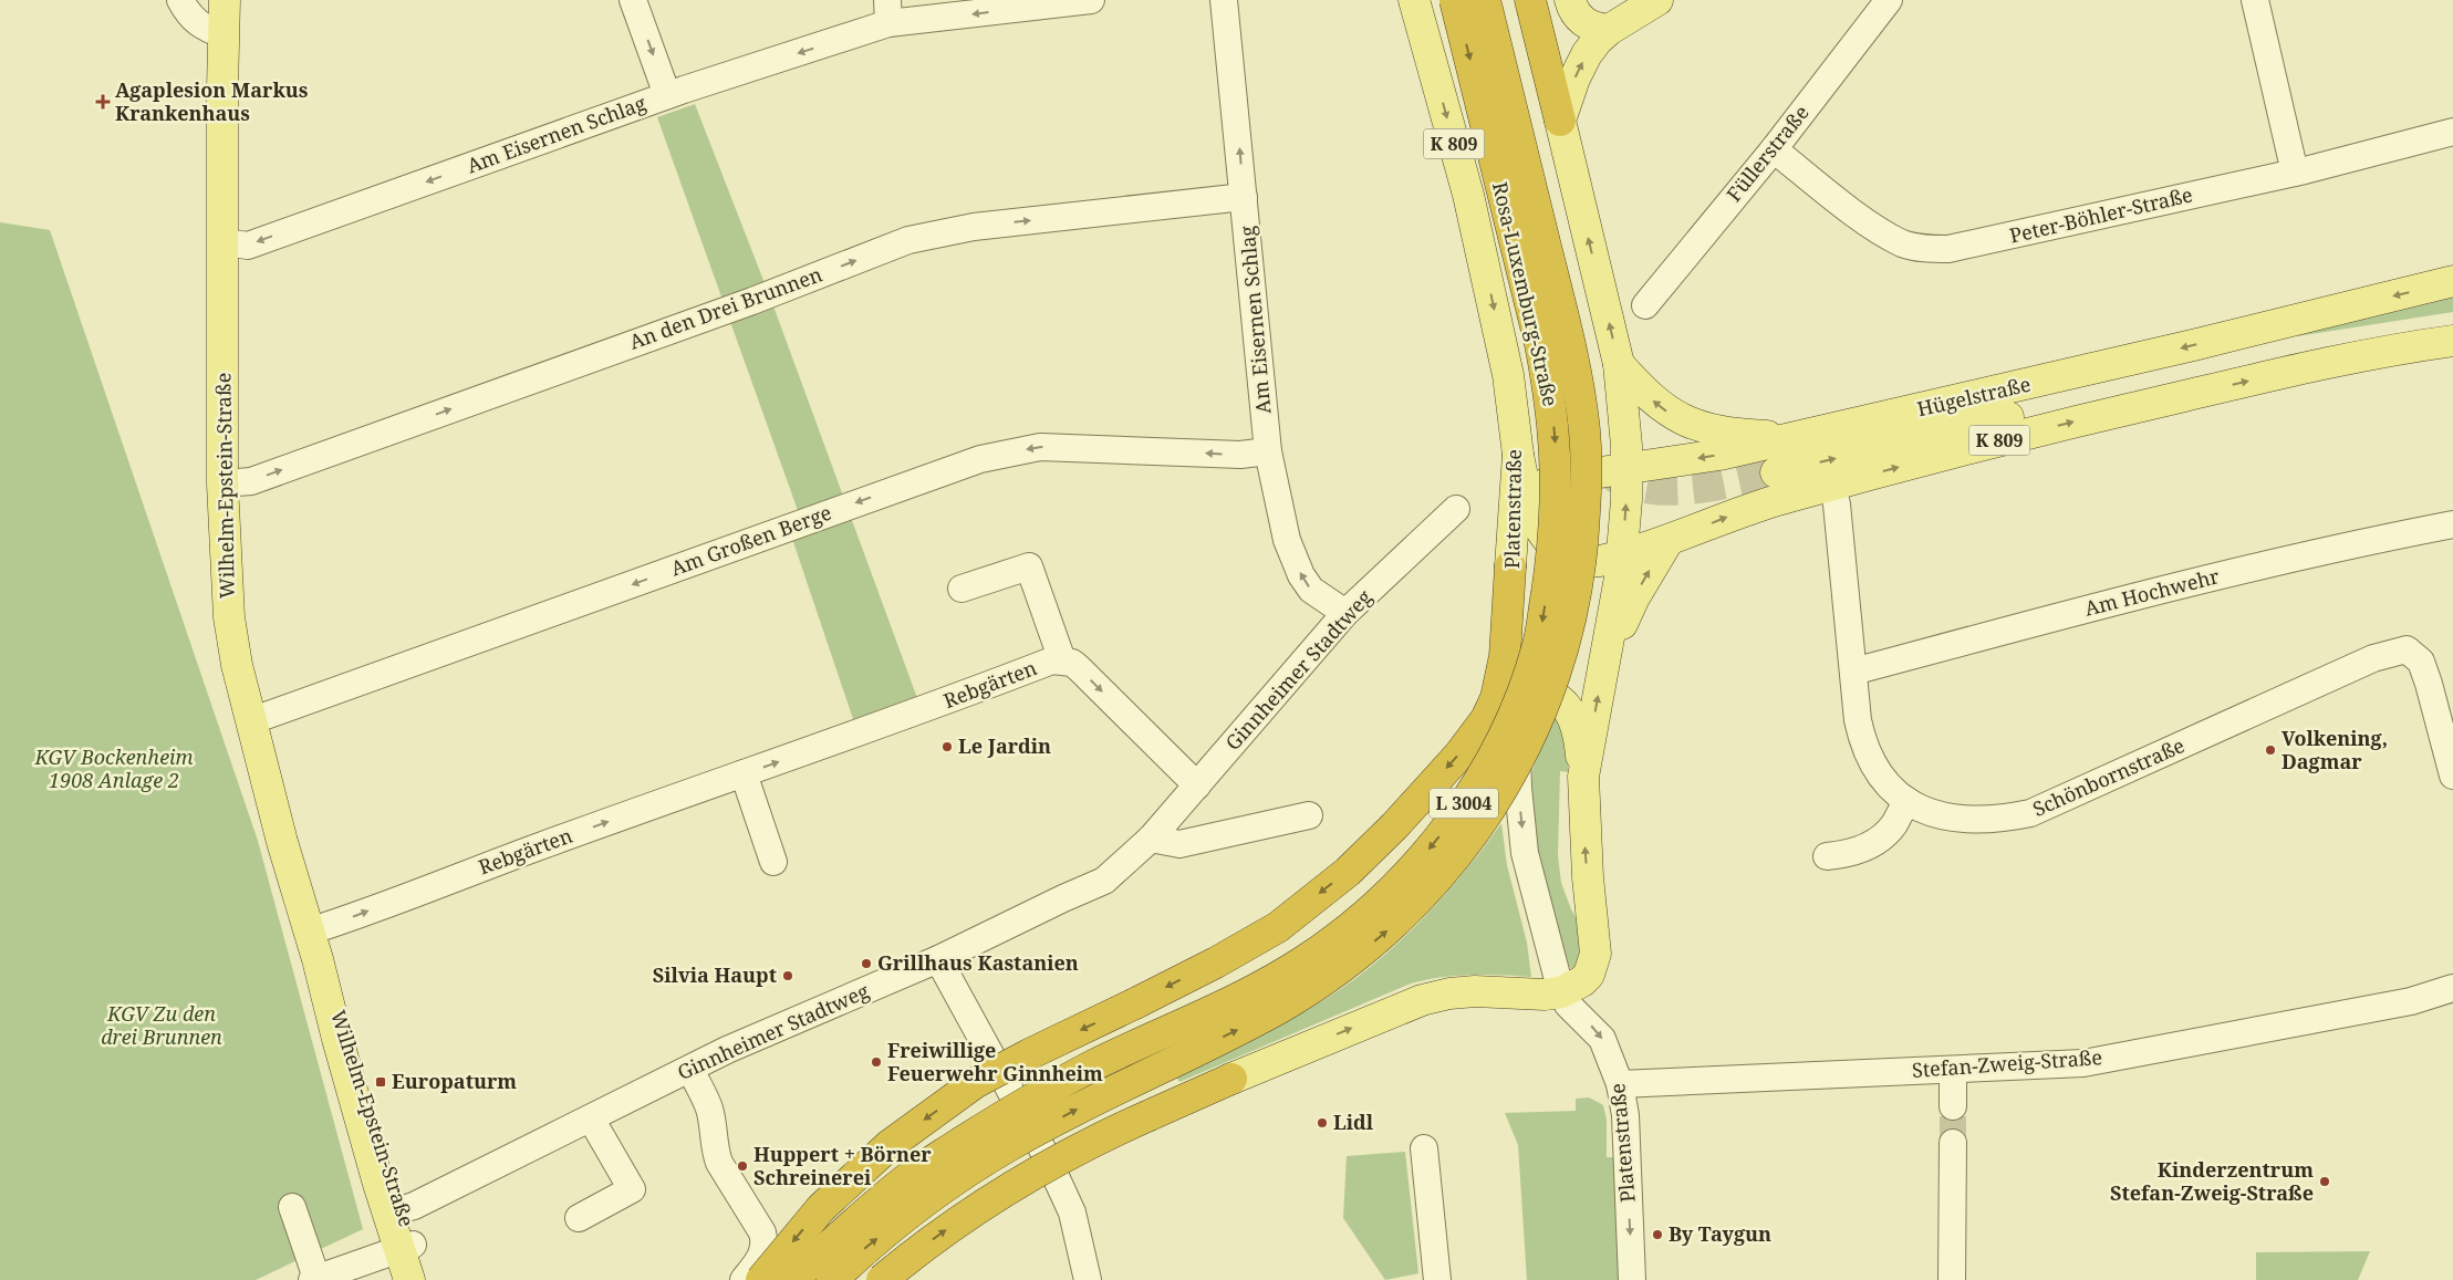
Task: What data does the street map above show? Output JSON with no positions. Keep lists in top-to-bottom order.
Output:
{
  "streets": {
    "highway": ["Rosa-Luxemburg-Straße", "L 3004"],
    "main road": [
      "K 809",
      "Hügelstraße",
      "Wilhelm-Epstein-Straße",
      "Platenstraße"
    ],
    "street": [
      "Am Eisernen Schlag",
      "Füllerstraße",
      "Peter-Böhler-Straße",
      "An den Drei Brunnen",
      "Am Großen Berge",
      "Am Hochwehr",
      "Ginnheimer Stadtweg",
      "Rebgärten",
      "Schönbornstraße",
      "Stefan-Zweig-Straße"
    ]
  },
  "crossings": [
    ["Am Eisernen Schlag", "An den Drei Brunnen"],
    ["Am Eisernen Schlag", "Wilhelm-Epstein-Straße"],
    ["Am Eisernen Schlag", "Am Großen Berge"],
    ["Am Eisernen Schlag", "Ginnheimer Stadtweg"],
    ["K 809", "Hügelstraße"],
    ["K 809", "Platenstraße"],
    ["K 809", "Schönbornstraße"],
    ["Füllerstraße", "Peter-Böhler-Straße"],
    ["An den Drei Brunnen", "Wilhelm-Epstein-Straße"],
    ["Hügelstraße", "Platenstraße"],
    ["Wilhelm-Epstein-Straße", "Am Großen Berge"],
    ["Wilhelm-Epstein-Straße", "Ginnheimer Stadtweg"],
    ["Wilhelm-Epstein-Straße", "Rebgärten"],
    ["Platenstraße", "Stefan-Zweig-Straße"],
    ["Am Hochwehr", "Schönbornstraße"],
    ["Ginnheimer Stadtweg", "Rebgärten"]
  ],
  "one_way": ["An den Drei Brunnen", "Am Großen Berge", "Rebgärten"],
  "parks": ["KGV Bockenheim 1908 Anlage 2", "KGV Zu den drei Brunnen"],
  "places": {
    "health": ["Agaplesion Markus Krankenhaus"],
    "other": [
      "Le Jardin",
      "Volkening, Dagmar",
      "Grillhaus Kastanien",
      "Silvia Haupt",
      "Freiwillige Feuerwehr Ginnheim",
      "Lidl",
      "Huppert + Börner Schreinerei",
      "Kinderzentrum Stefan-Zweig-Straße",
      "By Taygun"
    ],
    "transit": ["Europaturm"]
  }
}
